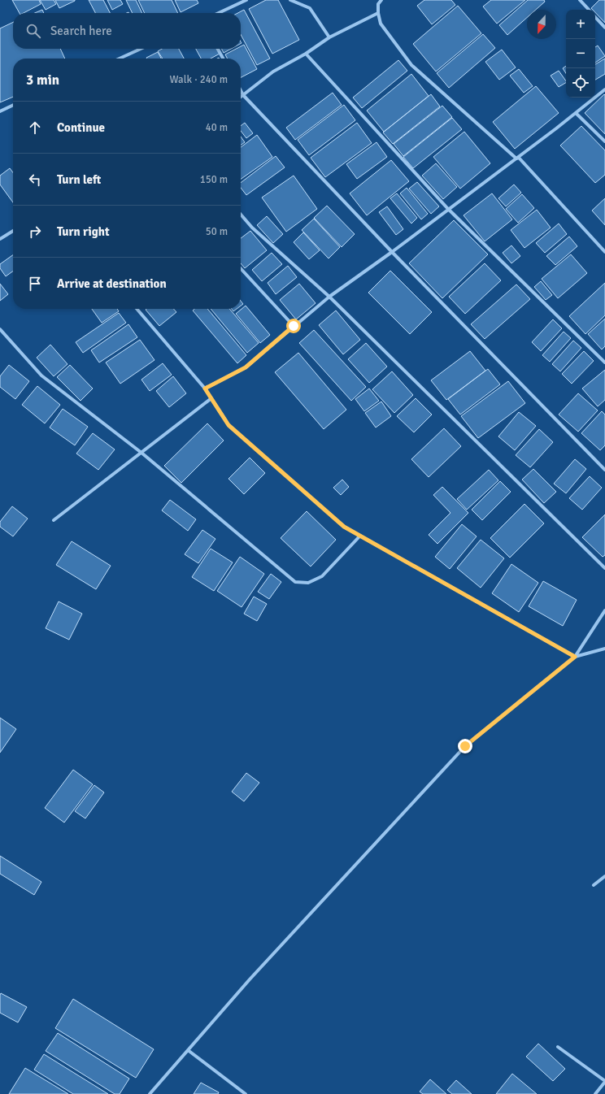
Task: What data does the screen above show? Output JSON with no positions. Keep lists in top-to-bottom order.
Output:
{
  "north": "bottom",
  "page": {
    "map_buttons": ["+", "−"],
    "search": "Search here",
    "heading": ["3 min", "Walk · 240 m"],
    "list": [
      ["Continue", "40 m"],
      ["Turn left", "150 m"],
      ["Turn right", "50 m"],
      "Arrive at destination"
    ]
  }
}
